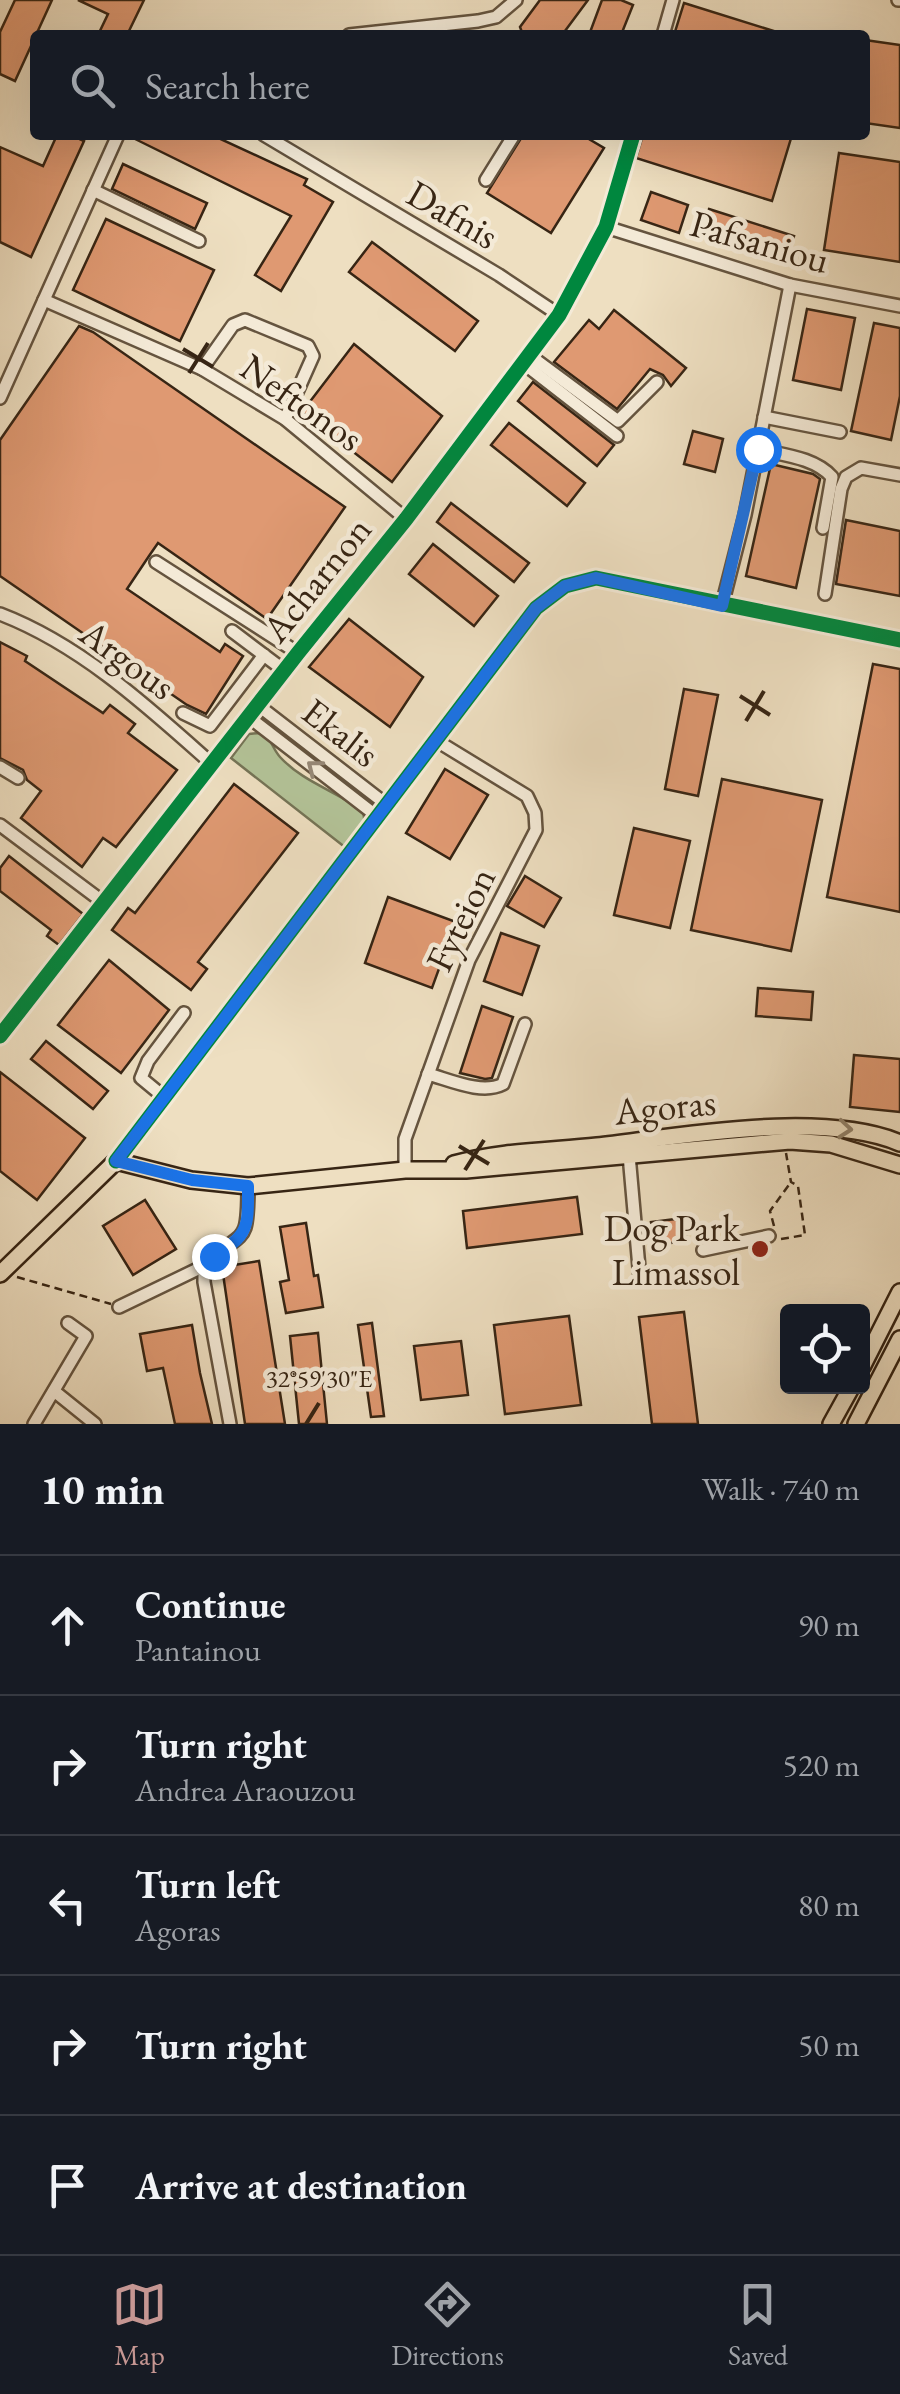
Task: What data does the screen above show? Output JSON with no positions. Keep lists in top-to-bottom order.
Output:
{
  "streets": {
    "main road": ["Agoras"],
    "street": [
      "Dafnis",
      "Pafsaniou",
      "Neftonos",
      "Acharnon",
      "Argous",
      "Ekalis",
      "Fyteion"
    ]
  },
  "crossings": [
    ["Dafnis", "Acharnon"],
    ["Pafsaniou", "Acharnon"],
    ["Neftonos", "Acharnon"],
    ["Acharnon", "Argous"],
    ["Acharnon", "Ekalis"],
    ["Fyteion", "Agoras"]
  ],
  "places": ["Dog Park Limassol"],
  "page": {
    "search": "Search here",
    "heading": ["10 min", "Walk · 740 m"],
    "list": [
      ["Continue", "Pantainou", "90 m"],
      ["Turn right", "Andrea Araouzou", "520 m"],
      ["Turn left", "Agoras", "80 m"],
      ["Turn right", "50 m"],
      "Arrive at destination"
    ],
    "nav": ["Map", "Directions", "Saved"]
  },
  "coordinates": ["32°59'30\"E"]
}
